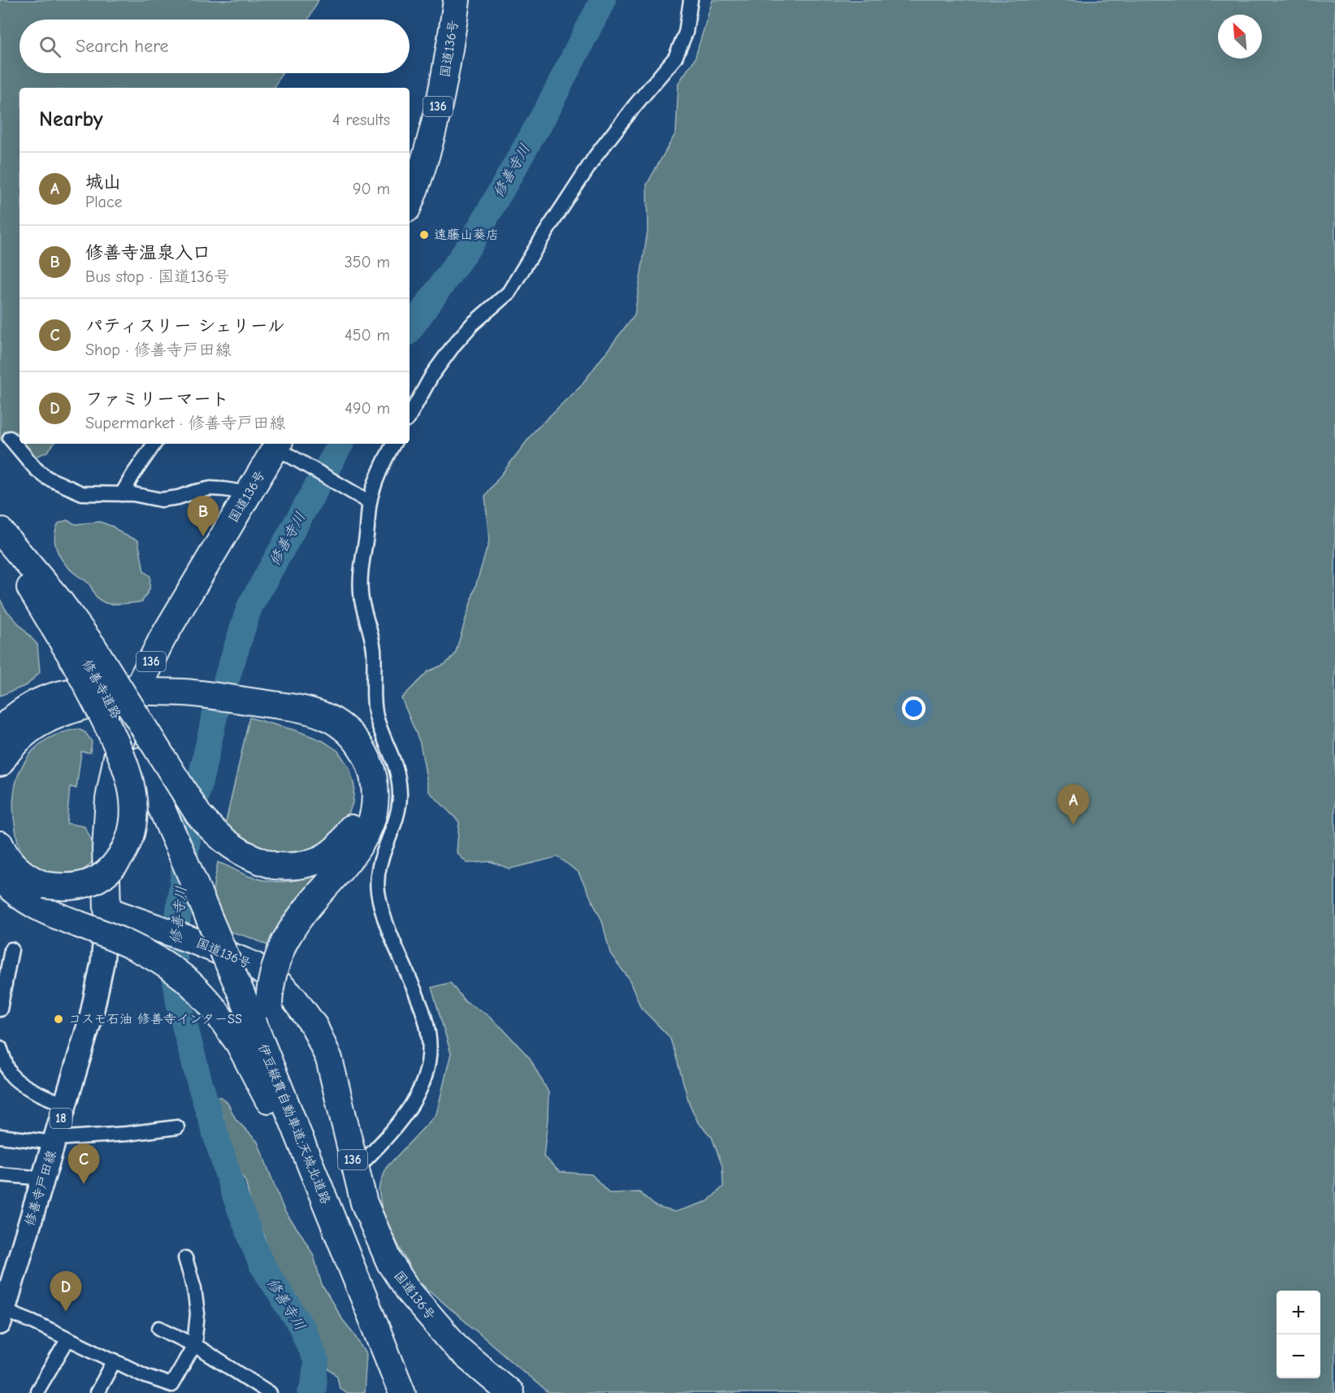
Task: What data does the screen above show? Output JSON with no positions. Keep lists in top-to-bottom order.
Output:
{
  "streets": {
    "highway": [
      "国道136号",
      "136",
      "修善寺道路",
      "伊豆縦貫自動車道;天城北道路"
    ],
    "main road": ["18", "修善寺戸田線"]
  },
  "crossings": [
    ["国道136号", "修善寺戸田線"],
    ["修善寺道路", "伊豆縦貫自動車道;天城北道路"]
  ],
  "water": ["修善寺川"],
  "places": ["遠藤山葵店", "コスモ石油 修善寺インターSS"],
  "north": "top left",
  "page": {
    "search": "Search here",
    "heading": ["Nearby", "4 results"],
    "list": [
      {
        "mark": "A",
        "name": "城山",
        "note": "Place",
        "value": "90 m"
      },
      {
        "mark": "B",
        "name": "修善寺温泉入口",
        "note": "Bus stop · 国道136号",
        "value": "350 m"
      },
      {
        "mark": "C",
        "name": "パティスリー シェリール",
        "note": "Shop · 修善寺戸田線",
        "value": "450 m"
      },
      {
        "mark": "D",
        "name": "ファミリーマート",
        "note": "Supermarket · 修善寺戸田線",
        "value": "490 m"
      }
    ],
    "pins": [
      "B",
      "A",
      "C",
      "D"
    ],
    "map_buttons": ["+", "−"]
  }
}
